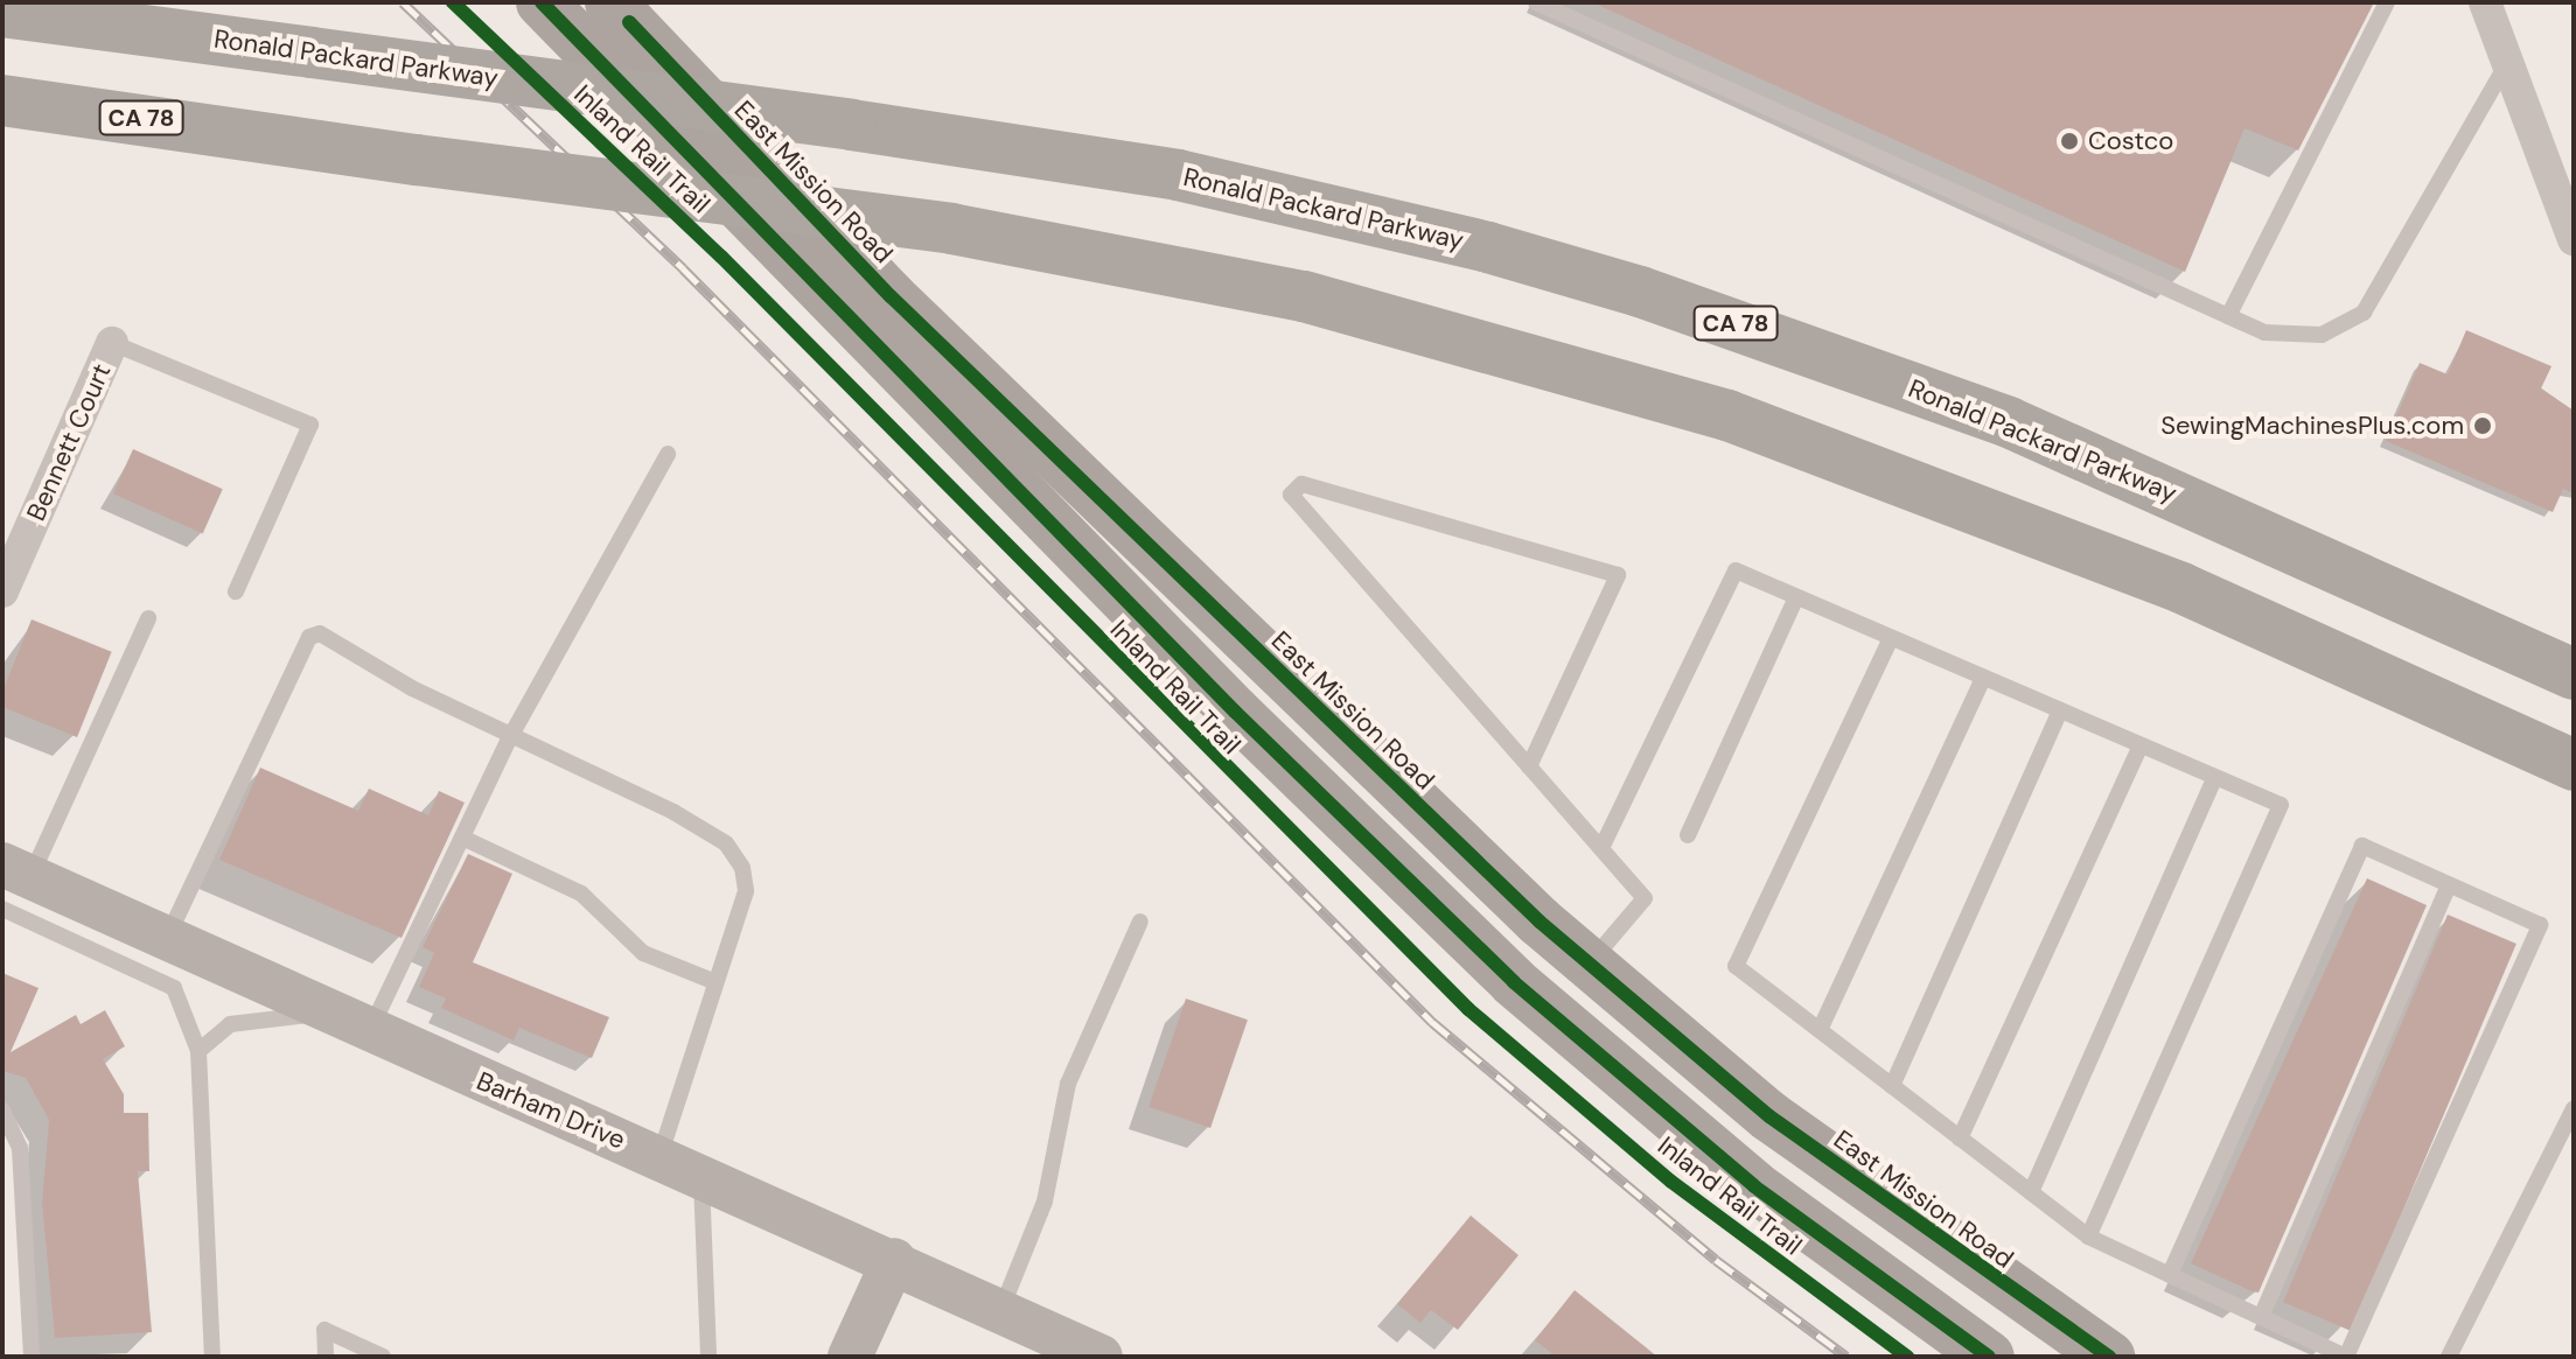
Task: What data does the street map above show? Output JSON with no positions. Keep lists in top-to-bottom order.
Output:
{
  "streets": {
    "highway": ["Ronald Packard Parkway", "CA 78"],
    "main road": ["East Mission Road"],
    "street": ["Bennett Court", "Barham Drive"],
    "cycle path": ["Inland Rail Trail"]
  },
  "places": ["Costco", "SewingMachinesPlus.com"]
}
